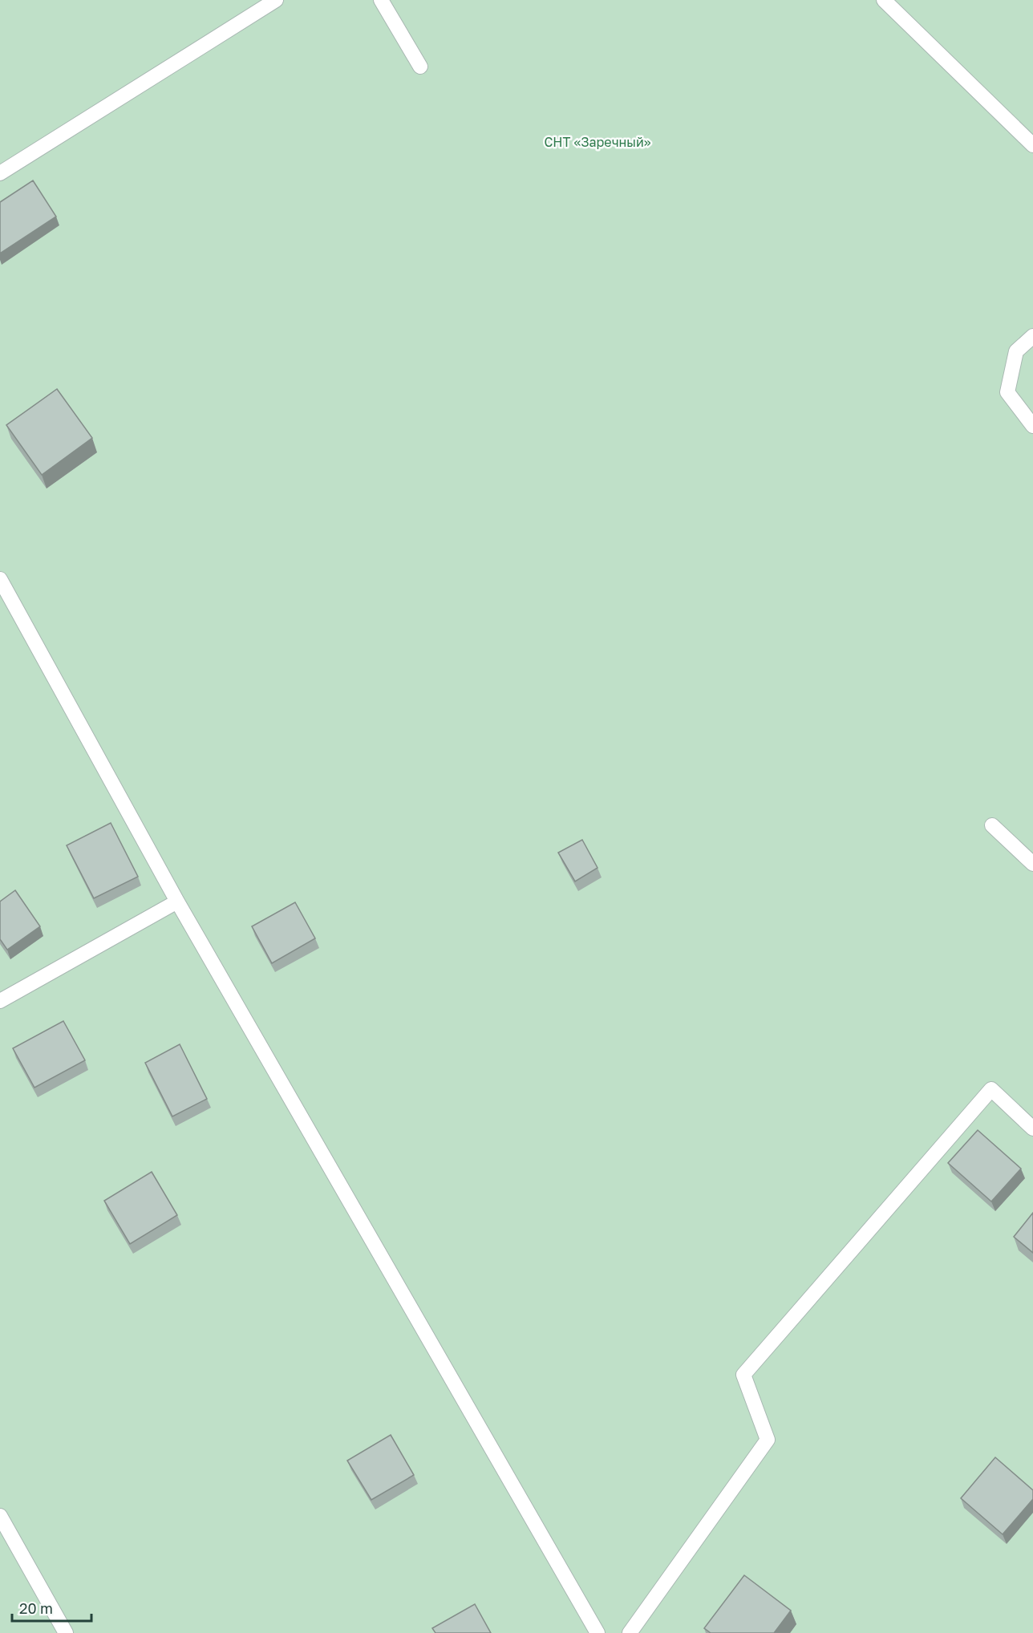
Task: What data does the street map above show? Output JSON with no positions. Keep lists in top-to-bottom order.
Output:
{
  "parks": ["СНТ «Заречный»"],
  "scale_bar": "20 m"
}
